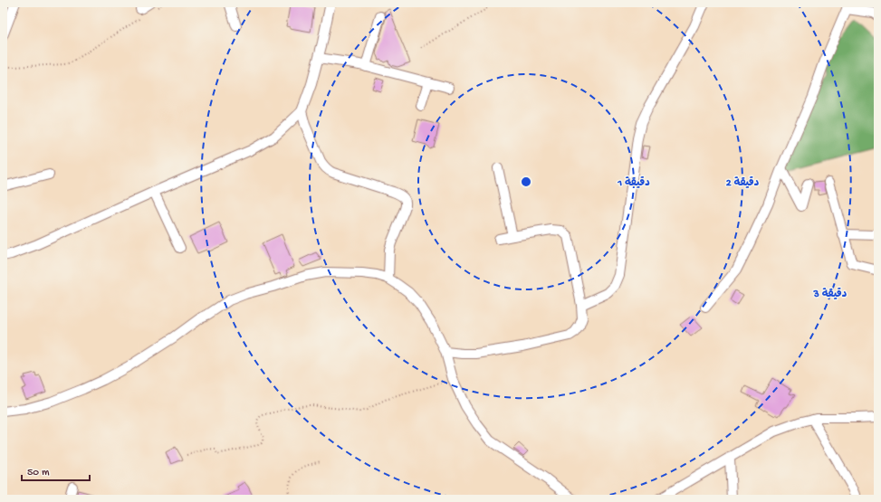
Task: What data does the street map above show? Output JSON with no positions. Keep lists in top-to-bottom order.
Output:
{
  "scale_bar": "50 m",
  "rings": ["1 دقيقة", "2 دقيقة", "3 دقيقة"]
}
